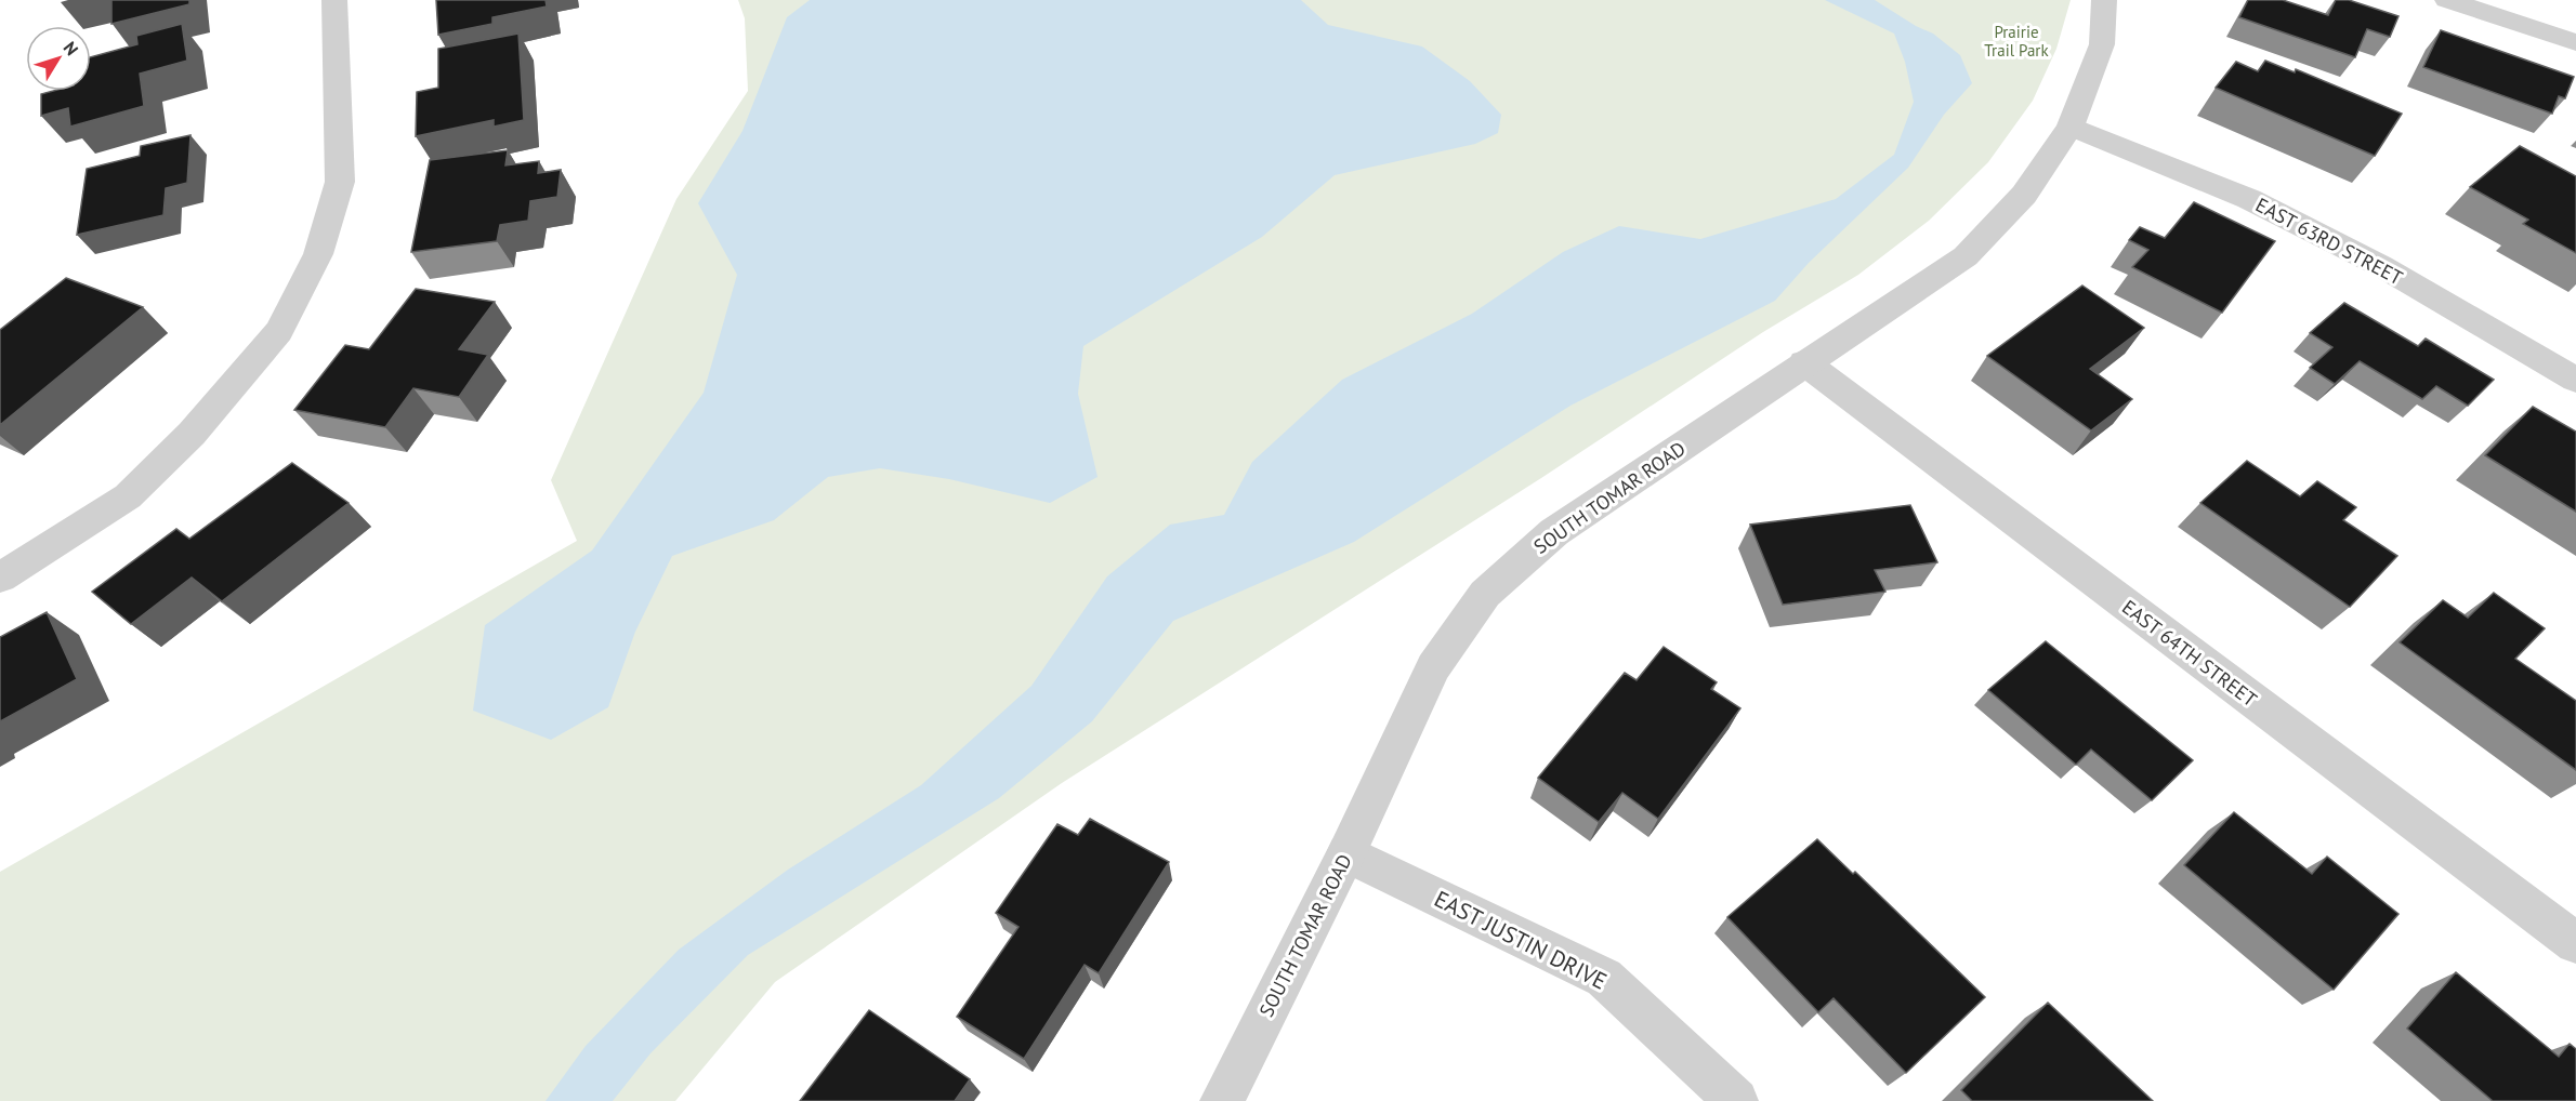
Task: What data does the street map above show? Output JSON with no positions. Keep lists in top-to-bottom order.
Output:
{
  "streets": {
    "street": [
      "EAST 63RD STREET",
      "SOUTH TOMAR ROAD",
      "EAST 64TH STREET",
      "EAST JUSTIN DRIVE"
    ]
  },
  "crossings": [
    ["EAST 63RD STREET", "SOUTH TOMAR ROAD"],
    ["SOUTH TOMAR ROAD", "EAST 64TH STREET"],
    ["SOUTH TOMAR ROAD", "EAST JUSTIN DRIVE"]
  ],
  "parks": ["Prairie Trail Park"],
  "north": "top right"
}
